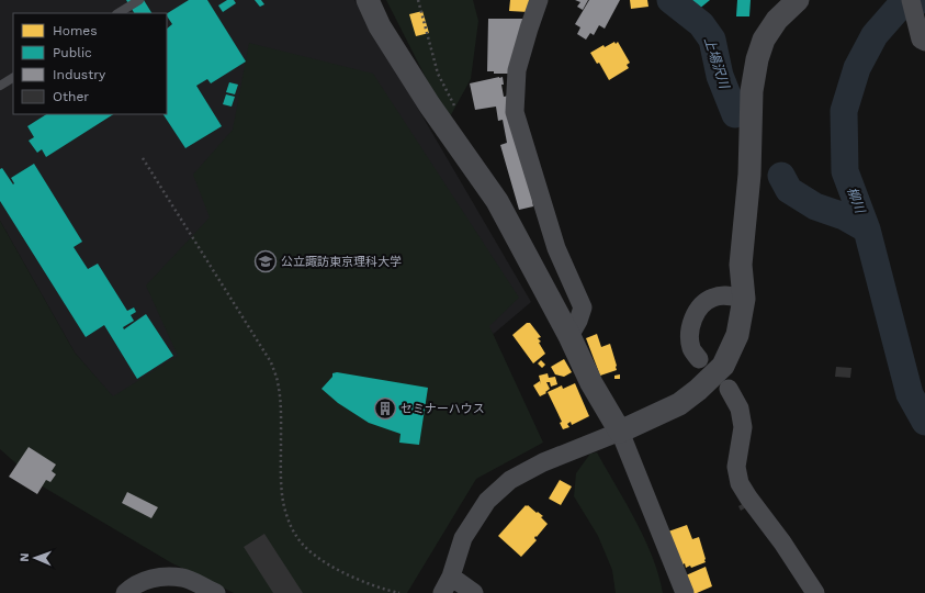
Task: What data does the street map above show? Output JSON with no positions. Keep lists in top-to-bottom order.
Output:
{
  "water": ["上場沢川", "柳川"],
  "places": {
    "school or university": ["公立諏訪東京理科大学"],
    "building": ["セミナーハウス"]
  },
  "legend": [
    "Homes",
    "Public",
    "Industry",
    "Other"
  ],
  "north": "left"
}
